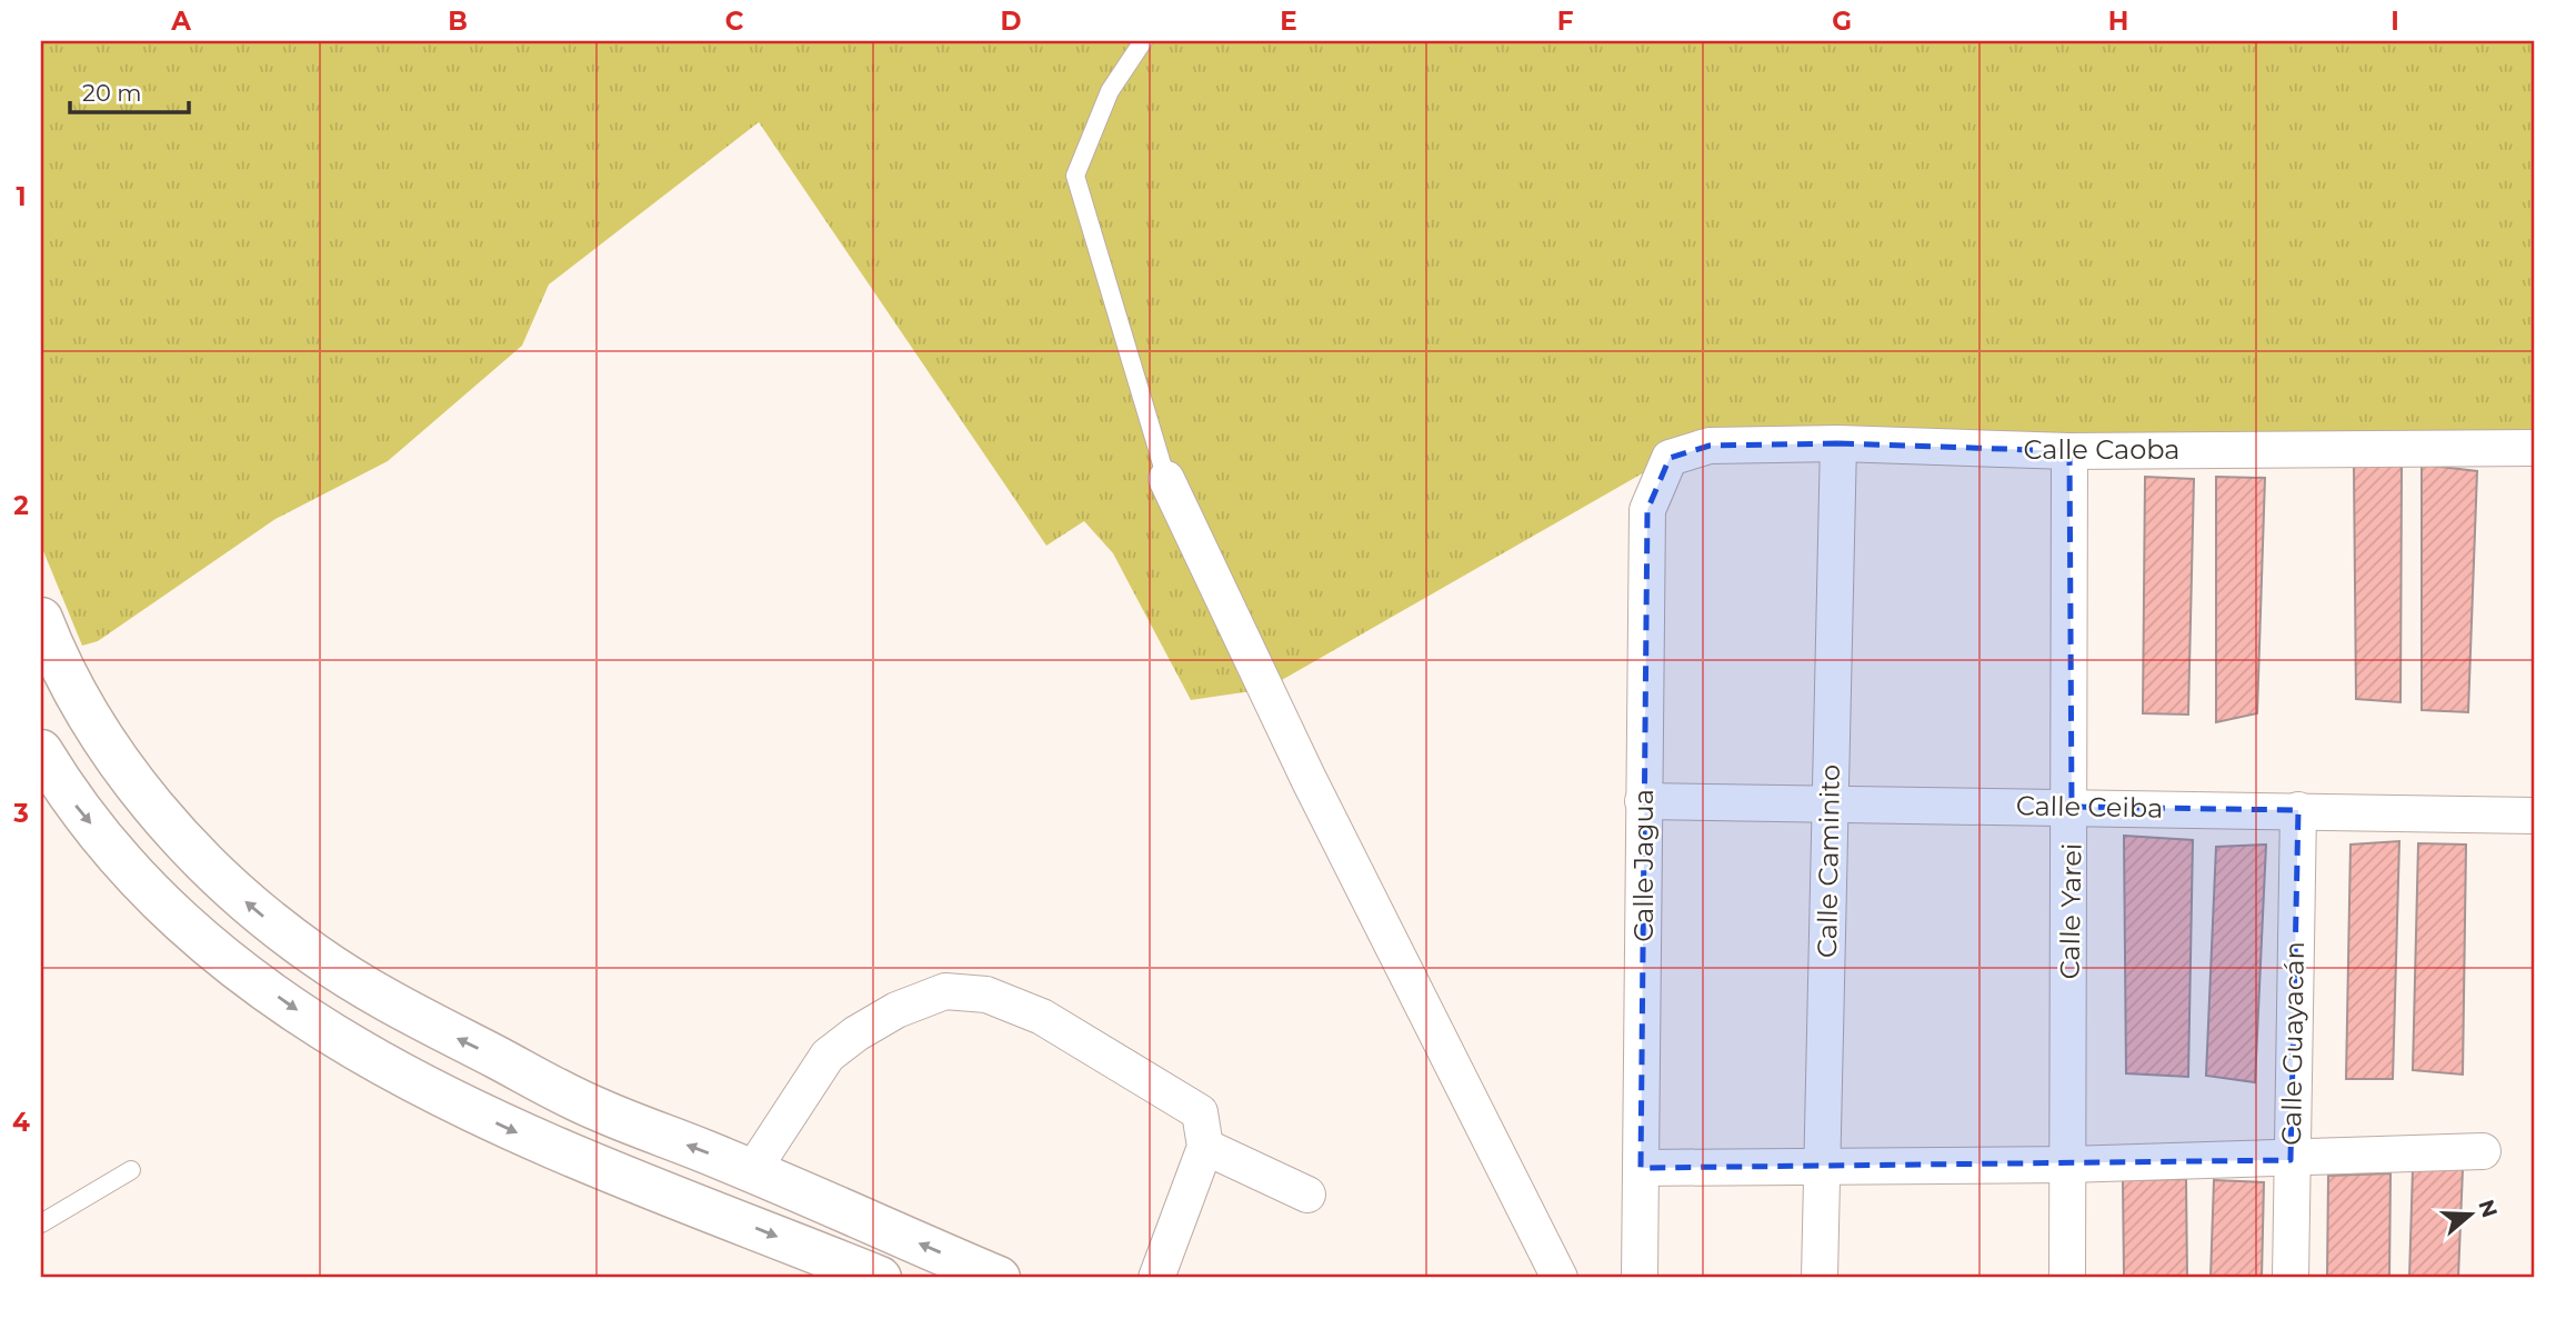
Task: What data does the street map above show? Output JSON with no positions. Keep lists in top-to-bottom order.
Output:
{
  "streets": {
    "street": [
      "Calle Caoba",
      "Calle Ceiba",
      "Calle Caminito",
      "Calle Jagua",
      "Calle Yarei",
      "Calle Guayacán"
    ]
  },
  "crossings": [
    ["Calle Caoba", "Calle Caminito"],
    ["Calle Caoba", "Calle Jagua"],
    ["Calle Caoba", "Calle Yarei"],
    ["Calle Ceiba", "Calle Caminito"],
    ["Calle Ceiba", "Calle Jagua"],
    ["Calle Ceiba", "Calle Yarei"],
    ["Calle Ceiba", "Calle Guayacán"]
  ],
  "scale_bar": "20 m",
  "north": "right",
  "grid": {
    "columns": [
      "A",
      "B",
      "C",
      "D",
      "E",
      "F",
      "G",
      "H",
      "I"
    ],
    "rows": [
      "1",
      "2",
      "3",
      "4"
    ]
  }
}
